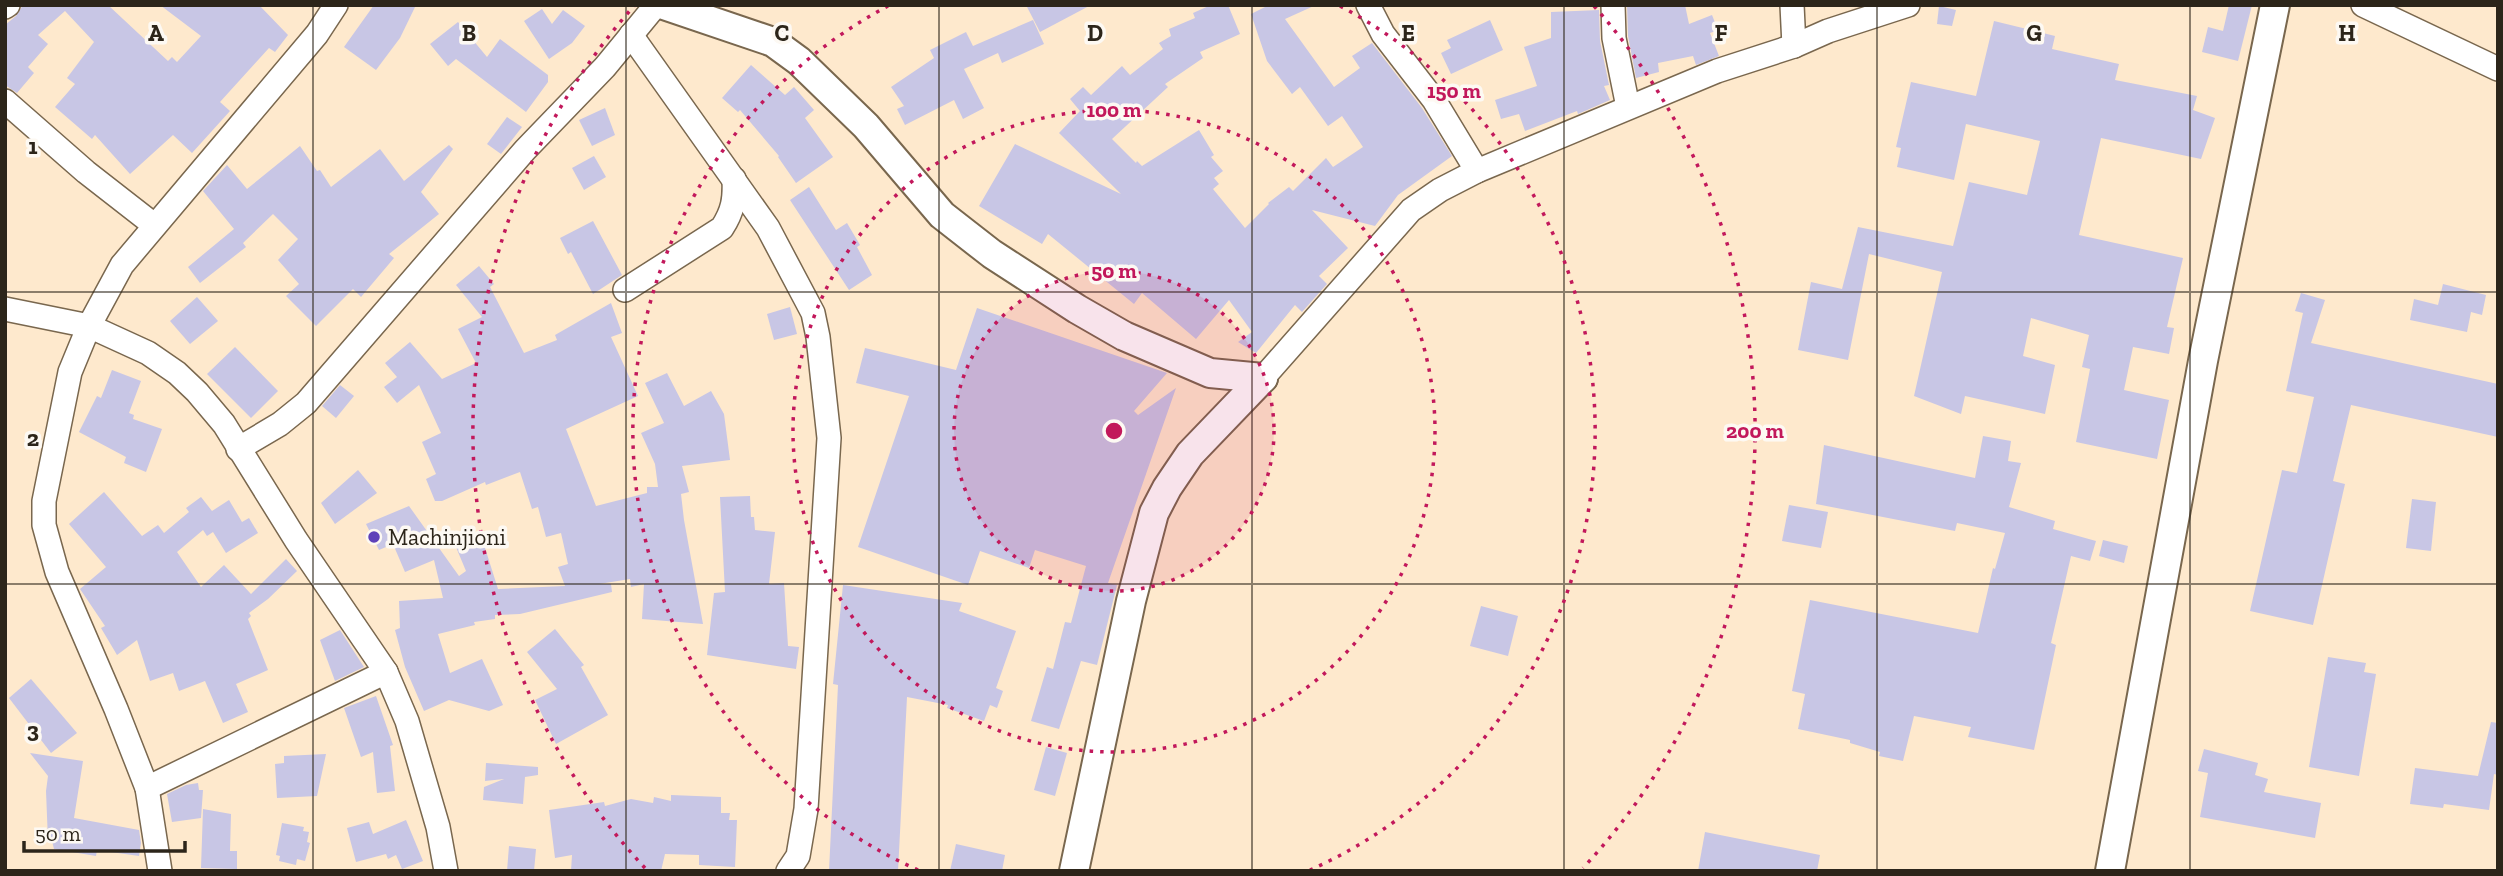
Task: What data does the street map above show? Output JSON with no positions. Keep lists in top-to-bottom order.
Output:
{
  "places": ["Machinjioni"],
  "scale_bar": "50 m",
  "grid": {
    "columns": [
      "A",
      "B",
      "C",
      "D",
      "E",
      "F",
      "G",
      "H"
    ],
    "rows": ["1", "2", "3"]
  },
  "rings": [
    "150 m",
    "100 m",
    "50 m",
    "200 m"
  ]
}
